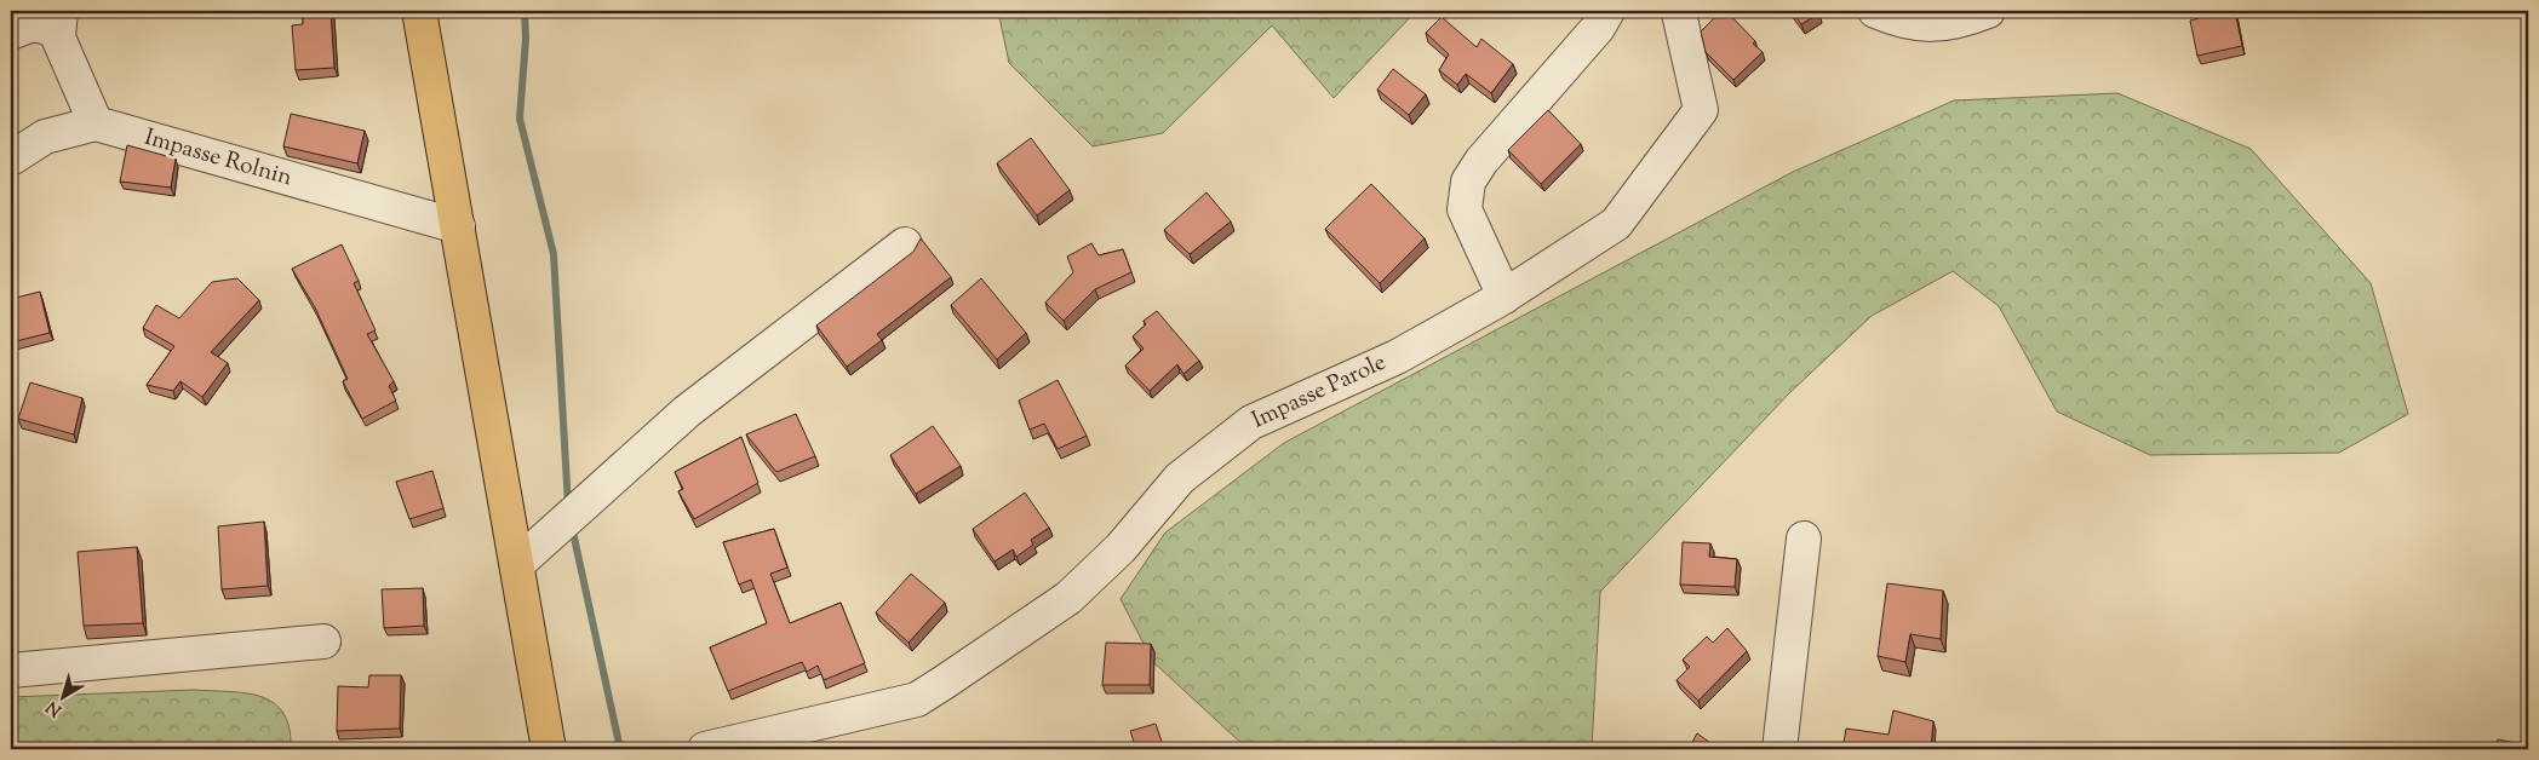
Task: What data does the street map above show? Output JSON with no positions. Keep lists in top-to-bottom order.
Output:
{
  "streets": {
    "street": ["Impasse Rolnin", "Impasse Parole"]
  },
  "north": "bottom left"
}
